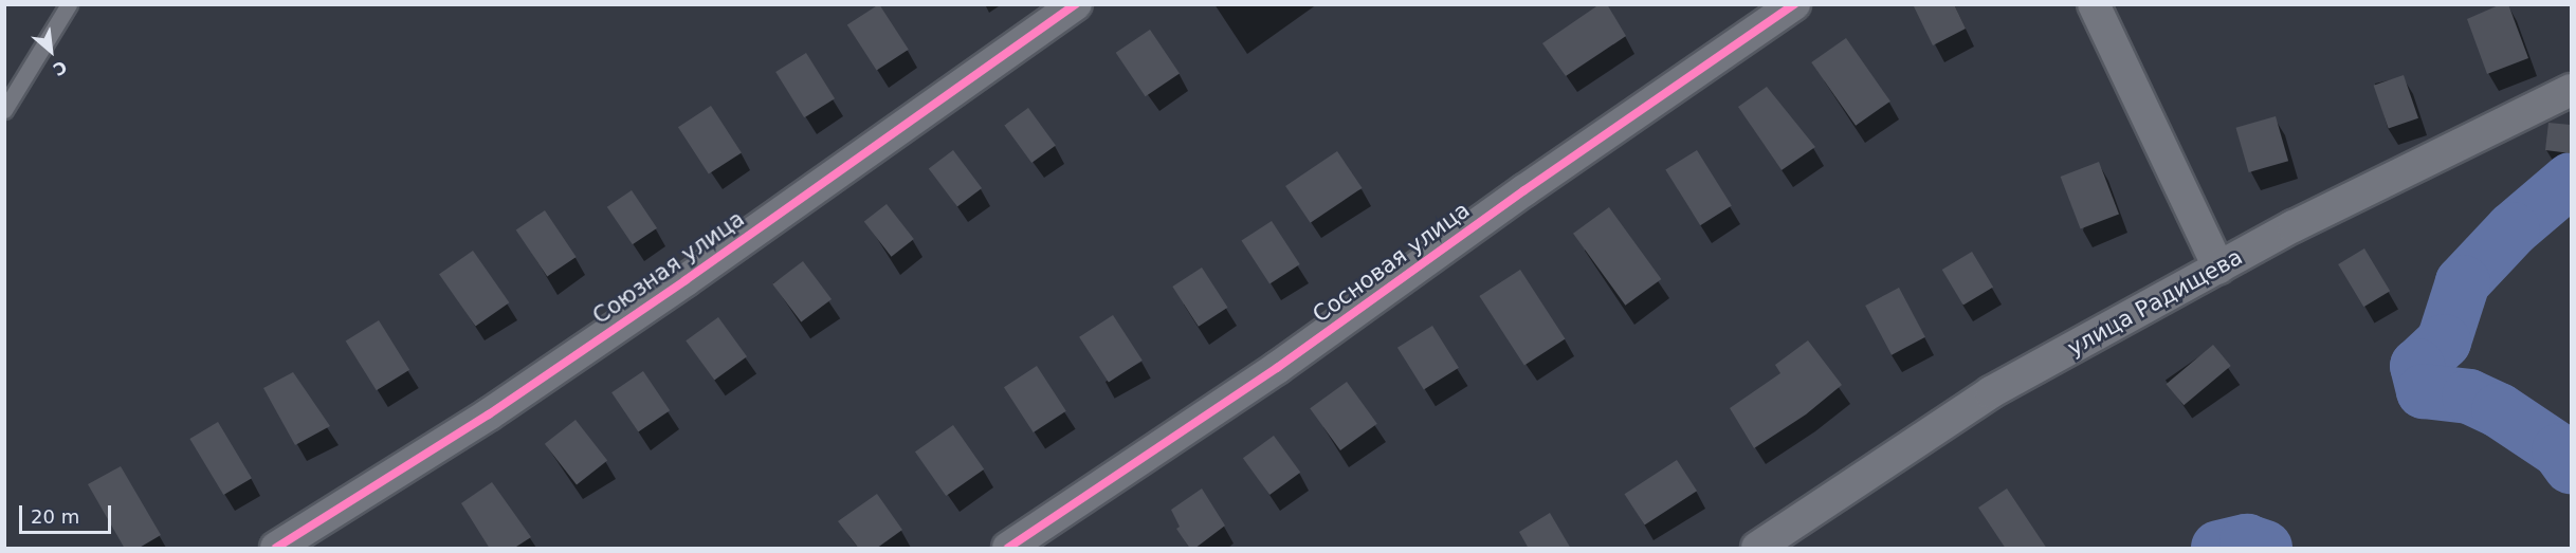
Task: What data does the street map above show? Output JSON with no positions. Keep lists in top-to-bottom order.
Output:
{
  "streets": {
    "street": ["Сосновая улица", "Союзная улица", "улица Радищева"]
  },
  "scale_bar": "20 m",
  "north": "bottom right"
}
